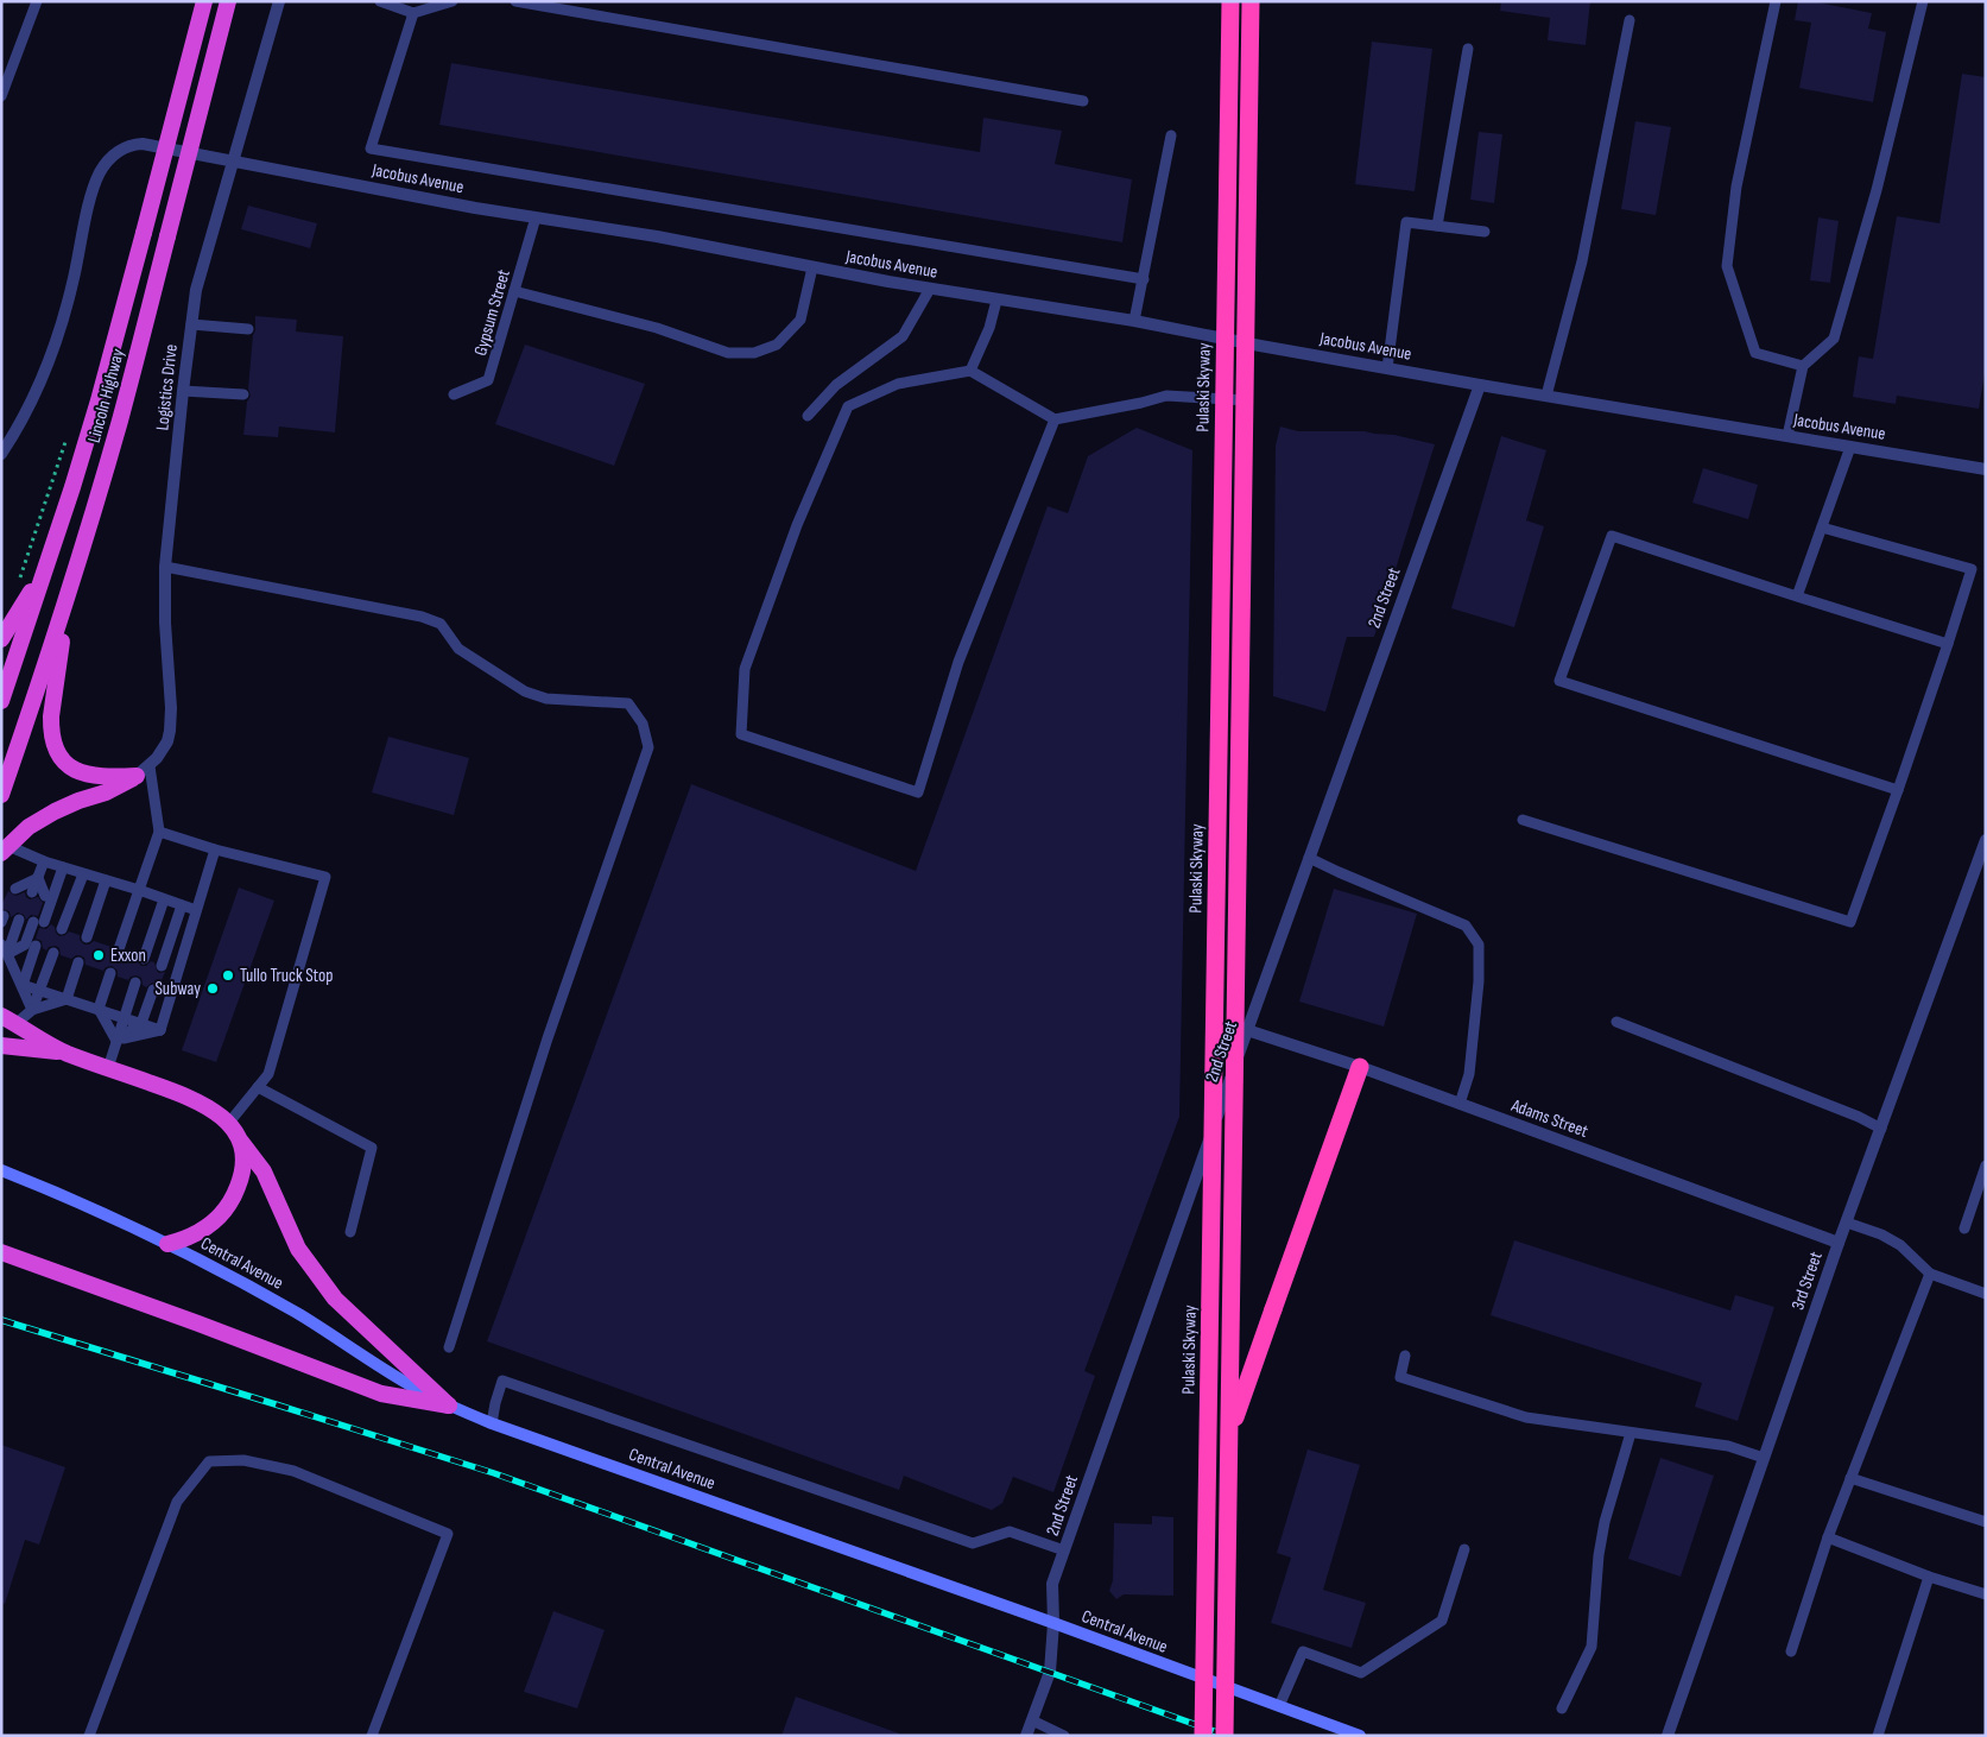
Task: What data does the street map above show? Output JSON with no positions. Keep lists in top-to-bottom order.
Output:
{
  "streets": {
    "highway": ["Pulaski Skyway", "Lincoln Highway"],
    "main road": ["Central Avenue"],
    "street": [
      "Jacobus Avenue",
      "Logistics Drive",
      "2nd Street",
      "Adams Street",
      "3rd Street"
    ],
    "lane": ["Gypsum Street"]
  },
  "crossings": [
    ["Jacobus Avenue", "Gypsum Street"],
    ["Jacobus Avenue", "Logistics Drive"],
    ["Jacobus Avenue", "2nd Street"],
    ["2nd Street", "Adams Street"],
    ["2nd Street", "Central Avenue"],
    ["Adams Street", "3rd Street"]
  ],
  "places": ["Exxon", "Tullo Truck Stop", "Subway"]
}
